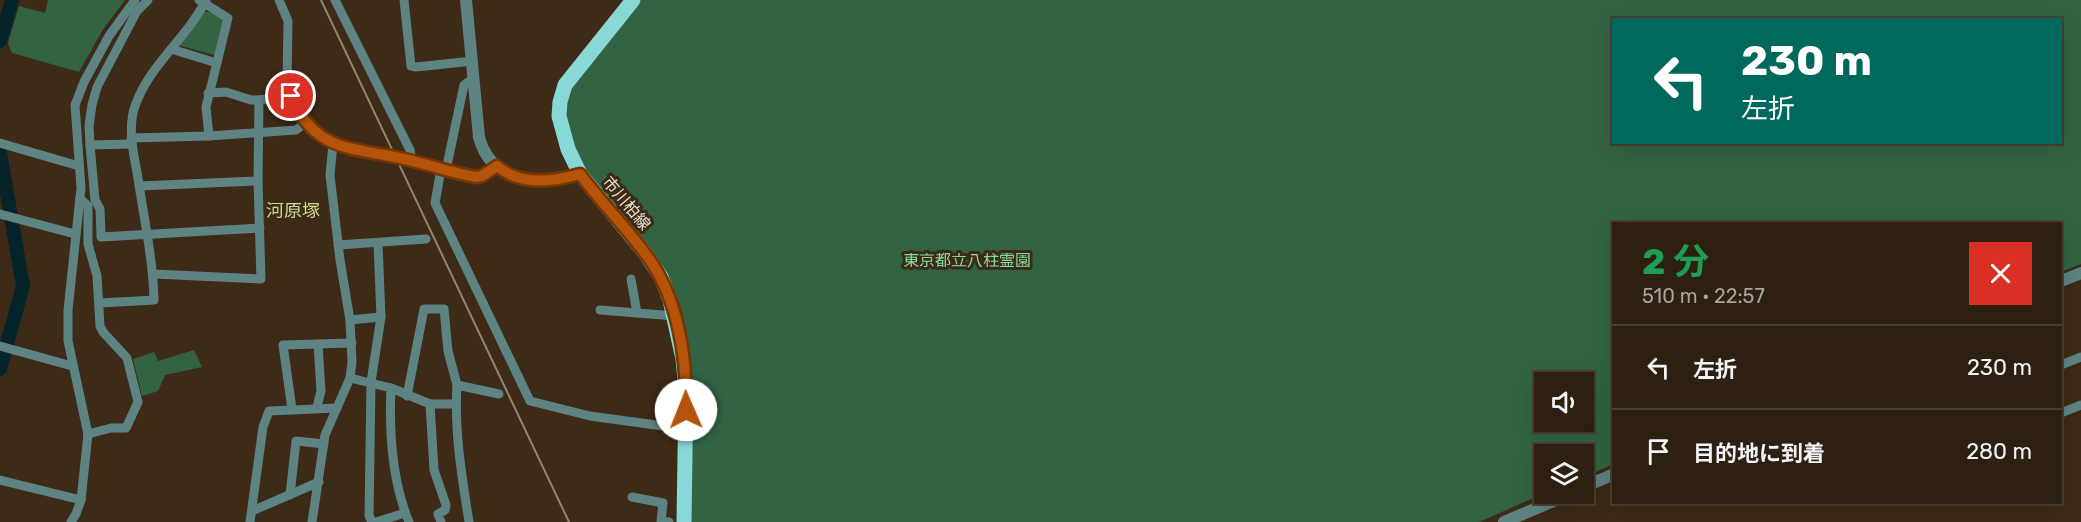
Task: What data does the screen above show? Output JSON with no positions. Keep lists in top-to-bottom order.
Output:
{
  "streets": {
    "main road": ["市川柏線"]
  },
  "districts": ["河原塚"],
  "parks": ["東京都立八柱霊園"],
  "page": {
    "turn": ["230 m", "左折"],
    "heading": ["2 分", "510 m · 22:57"],
    "list": [
      {
        "name": "左折",
        "value": "230 m"
      },
      {
        "name": "目的地に到着",
        "value": "280 m"
      }
    ]
  }
}
